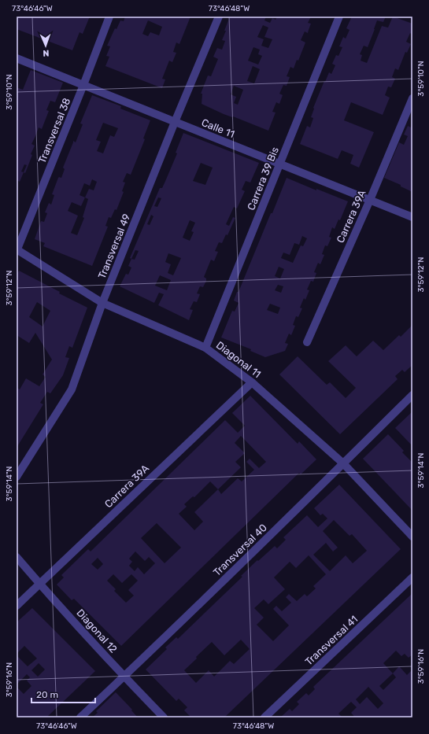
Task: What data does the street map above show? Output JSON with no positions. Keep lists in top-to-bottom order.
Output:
{
  "streets": {
    "street": [
      "Calle 11",
      "Transversal 38",
      "Carrera 39 Bis",
      "Carrera 39A",
      "Transversal 49",
      "Diagonal 11",
      "Transversal 40",
      "Diagonal 12",
      "Transversal 41"
    ]
  },
  "crossings": [
    ["Calle 11", "Transversal 38"],
    ["Calle 11", "Carrera 39 Bis"],
    ["Calle 11", "Carrera 39A"],
    ["Calle 11", "Transversal 49"],
    ["Transversal 38", "Diagonal 11"],
    ["Carrera 39 Bis", "Diagonal 11"],
    ["Carrera 39A", "Diagonal 11"],
    ["Carrera 39A", "Diagonal 12"],
    ["Transversal 49", "Diagonal 11"],
    ["Diagonal 11", "Transversal 40"],
    ["Transversal 40", "Diagonal 12"]
  ],
  "scale_bar": "20 m",
  "north": "bottom",
  "coordinates": [
    "73°46'46\"W",
    "73°46'48\"W",
    "3°59'10\"N",
    "3°59'12\"N",
    "3°59'14\"N",
    "3°59'16\"N"
  ]
}
